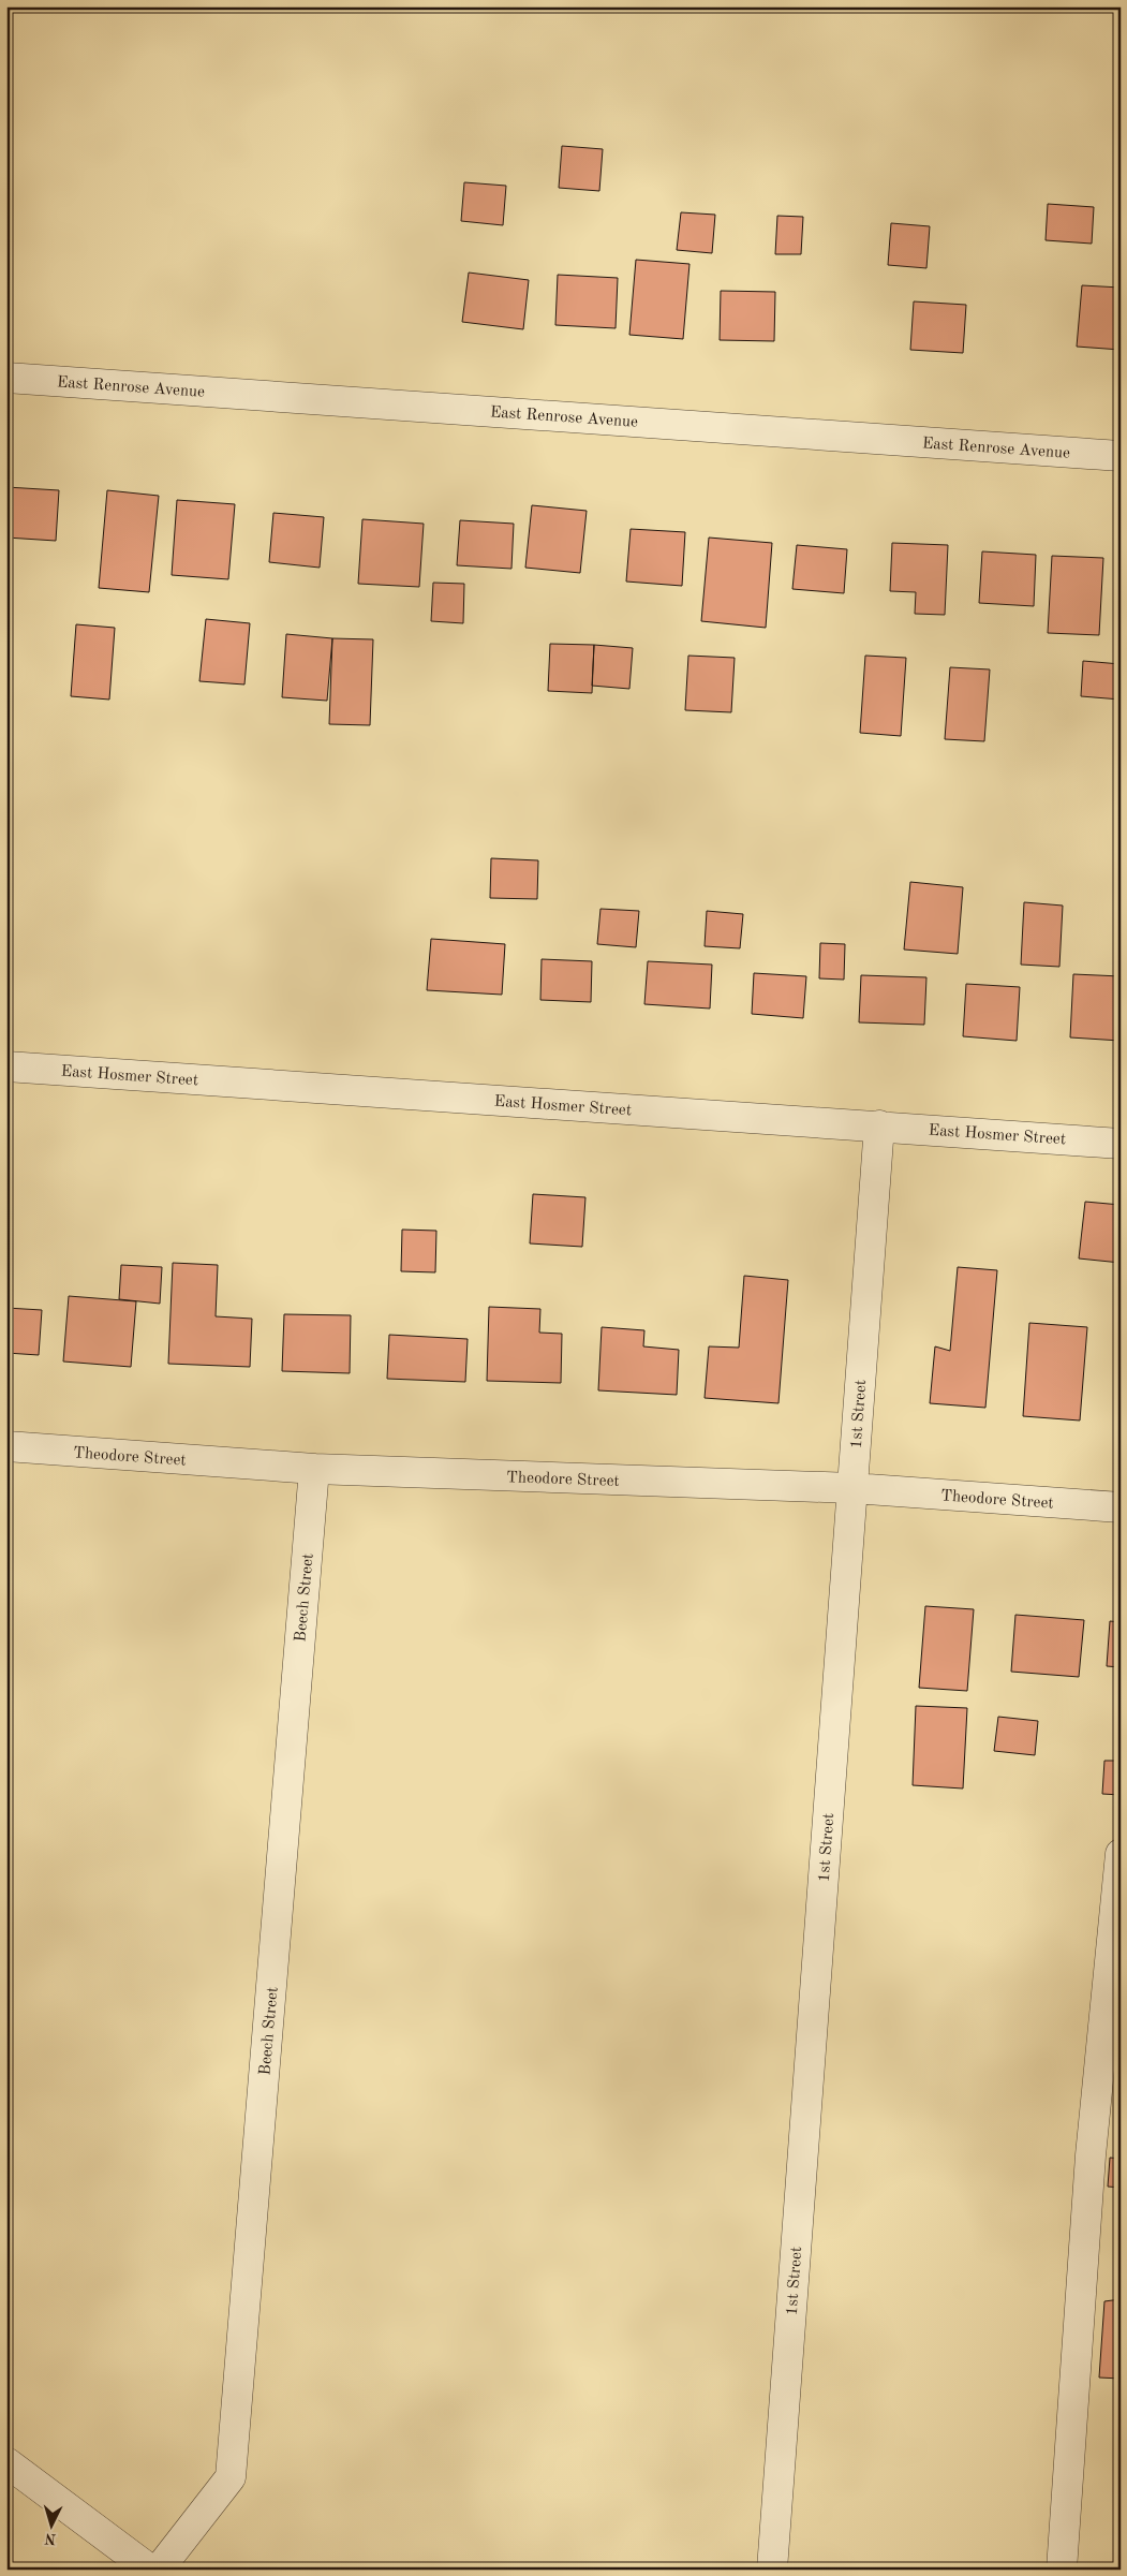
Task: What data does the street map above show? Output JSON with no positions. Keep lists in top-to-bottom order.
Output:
{
  "streets": {
    "street": [
      "East Renrose Avenue",
      "East Hosmer Street",
      "1st Street",
      "Theodore Street",
      "Beech Street"
    ]
  },
  "crossings": [
    ["East Hosmer Street", "1st Street"],
    ["1st Street", "Theodore Street"],
    ["Theodore Street", "Beech Street"]
  ],
  "north": "bottom"
}
